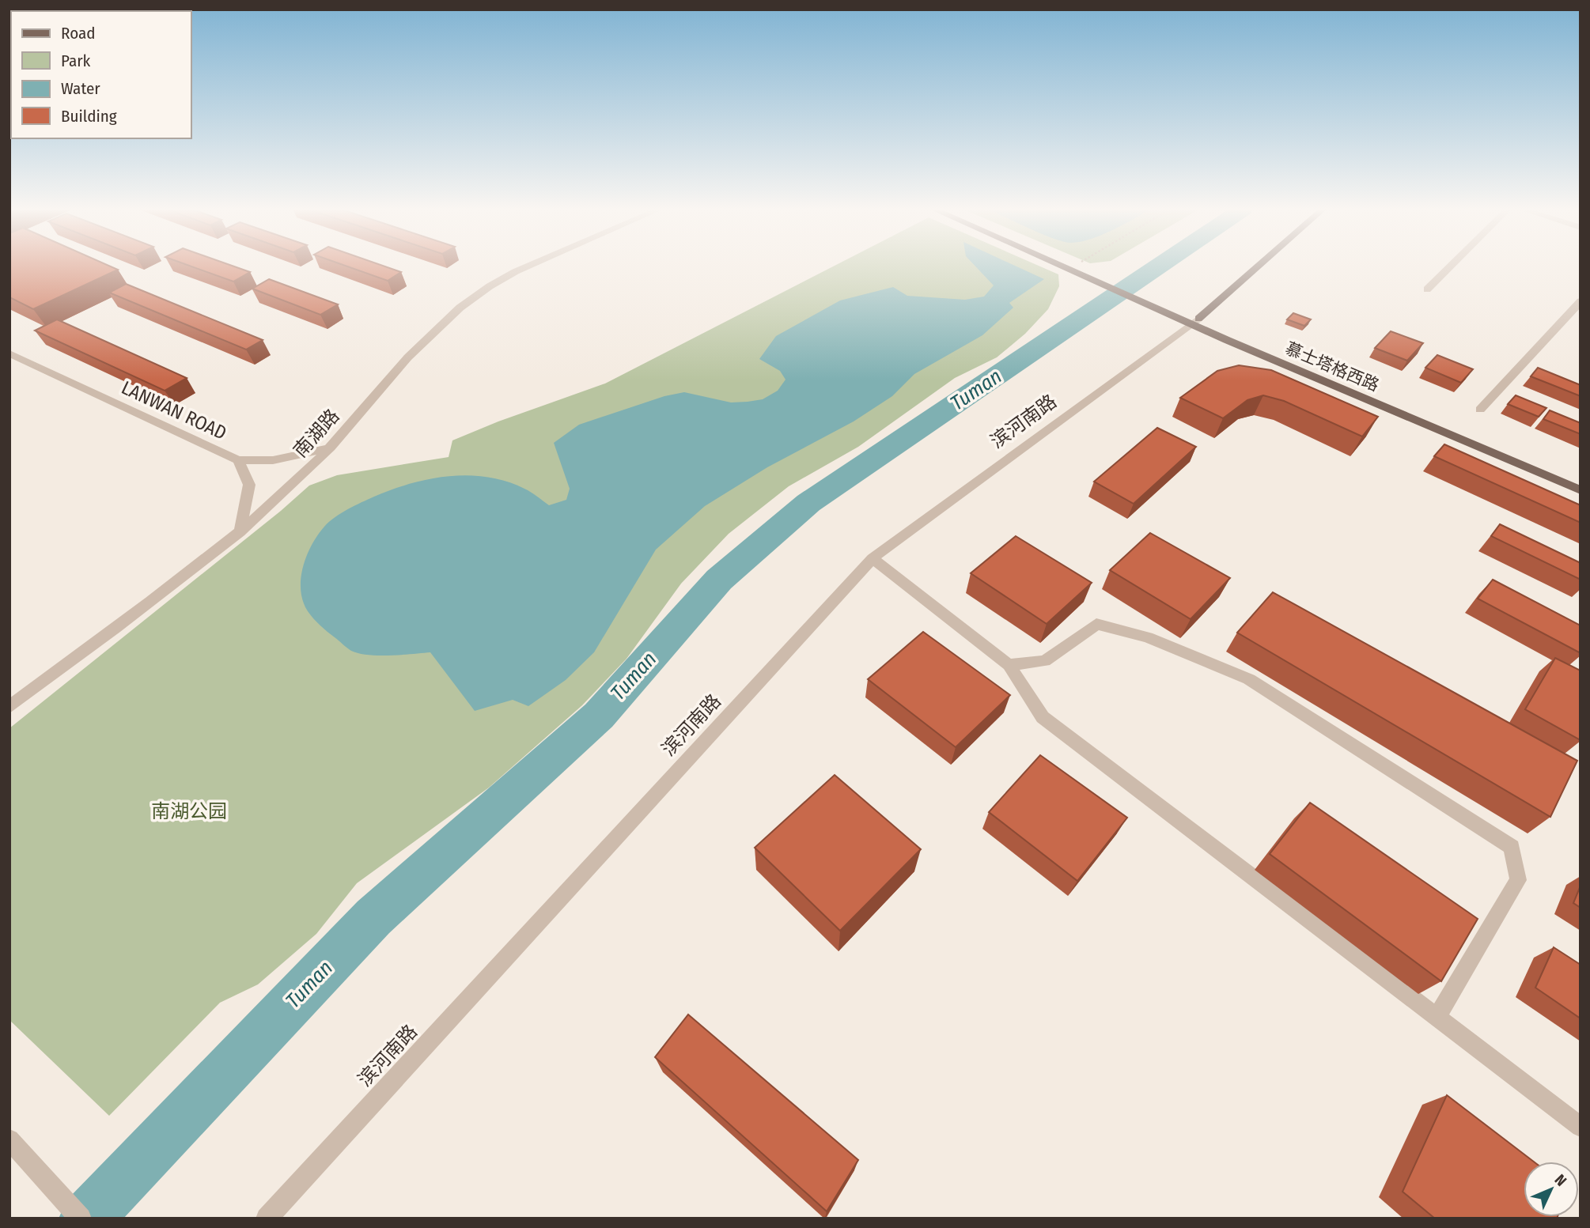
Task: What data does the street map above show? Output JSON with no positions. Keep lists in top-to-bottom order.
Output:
{
  "streets": {
    "main road": ["慕士塔格西路"],
    "street": ["LANWAN ROAD", "滨河南路", "南湖路"]
  },
  "crossings": [
    ["慕士塔格西路", "滨河南路"],
    ["LANWAN ROAD", "南湖路"]
  ],
  "water": ["Tuman"],
  "parks": ["南湖公园"],
  "legend": [
    "Road",
    "Park",
    "Water",
    "Building"
  ],
  "north": "top right"
}
